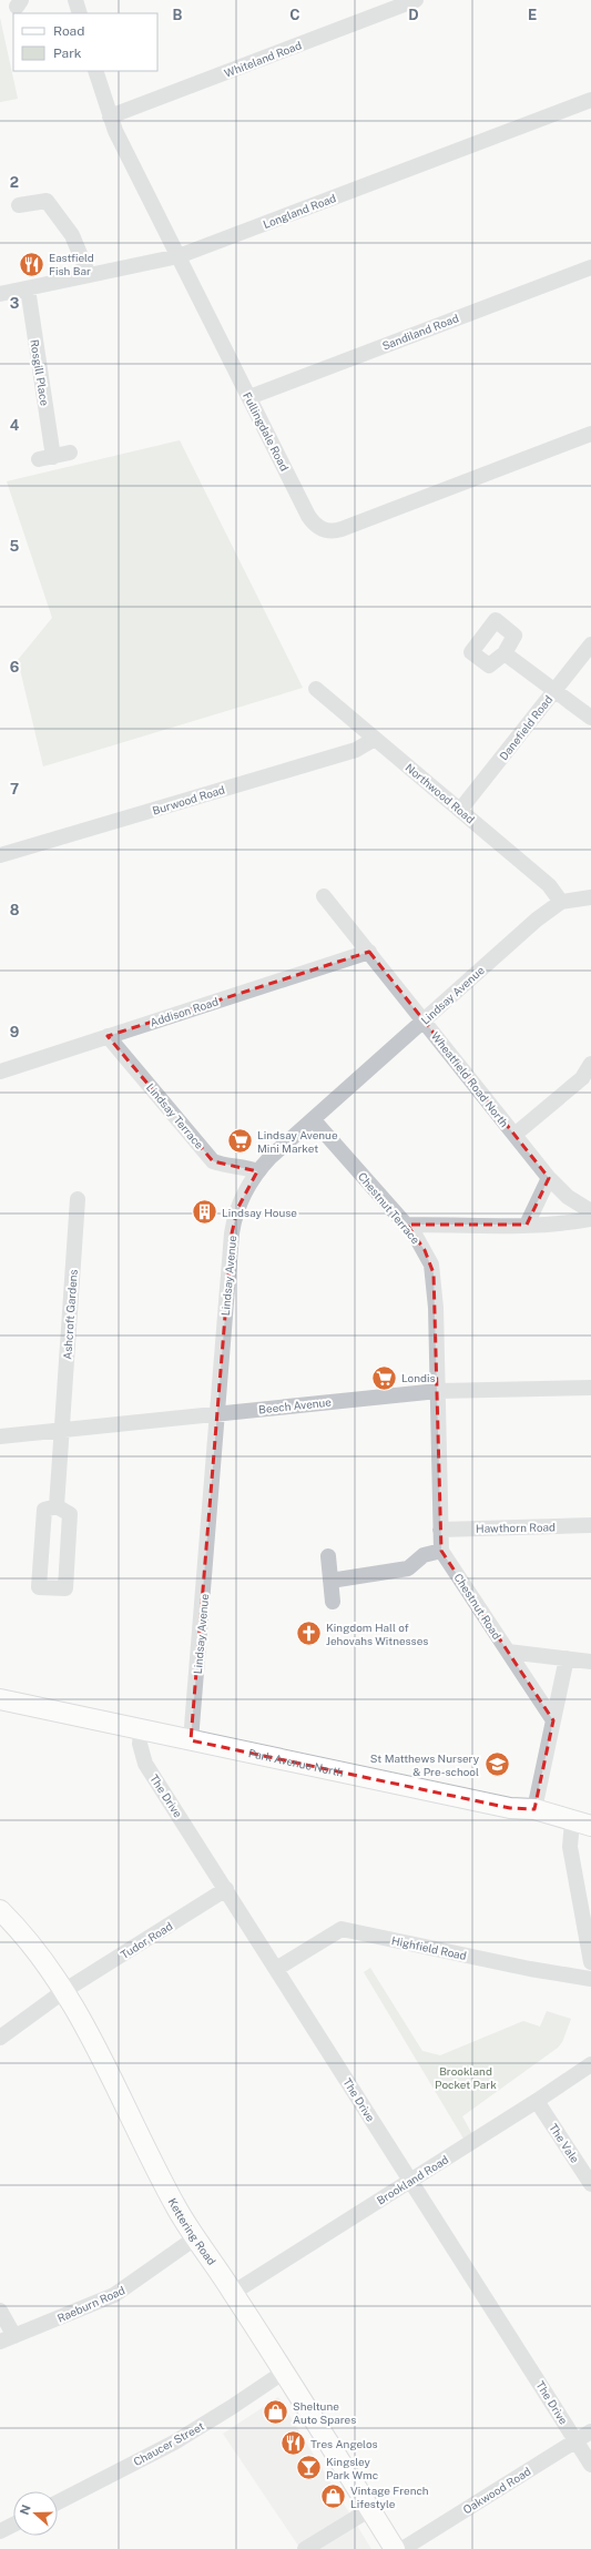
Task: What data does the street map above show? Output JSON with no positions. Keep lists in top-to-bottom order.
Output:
{
  "streets": {
    "main road": ["Park Avenue North", "Kettering Road"],
    "street": [
      "Whiteland Road",
      "Longland Road",
      "Sandiland Road",
      "Rosgill Place",
      "Fullingdale Road",
      "Danefield Road",
      "Northwood Road",
      "Burwood Road",
      "Lindsay Avenue",
      "Addison Road",
      "Wheatfield Road North",
      "Lindsay Terrace",
      "Chestnut Terrace",
      "Ashcroft Gardens",
      "Beech Avenue",
      "Hawthorn Road",
      "Chestnut Road",
      "The Drive",
      "Tudor Road",
      "Highfield Road",
      "The Vale",
      "Brookland Road",
      "Raeburn Road",
      "Chaucer Street",
      "Oakwood Road"
    ]
  },
  "crossings": [
    ["Whiteland Road", "Fullingdale Road"],
    ["Longland Road", "Rosgill Place"],
    ["Longland Road", "Fullingdale Road"],
    ["Sandiland Road", "Fullingdale Road"],
    ["Danefield Road", "Northwood Road"],
    ["Northwood Road", "Burwood Road"],
    ["Northwood Road", "Lindsay Avenue"],
    ["Lindsay Avenue", "Wheatfield Road North"],
    ["Lindsay Avenue", "Lindsay Terrace"],
    ["Lindsay Avenue", "Chestnut Terrace"],
    ["Lindsay Avenue", "Beech Avenue"],
    ["Lindsay Avenue", "Park Avenue North"],
    ["Addison Road", "Wheatfield Road North"],
    ["Addison Road", "Lindsay Terrace"],
    ["Chestnut Terrace", "Beech Avenue"],
    ["Ashcroft Gardens", "Beech Avenue"],
    ["Park Avenue North", "The Drive"],
    ["The Drive", "Tudor Road"],
    ["The Drive", "Highfield Road"],
    ["The Drive", "Brookland Road"],
    ["The Drive", "Oakwood Road"],
    ["Tudor Road", "Kettering Road"],
    ["The Vale", "Brookland Road"],
    ["Brookland Road", "Kettering Road"],
    ["Kettering Road", "Raeburn Road"],
    ["Kettering Road", "Chaucer Street"]
  ],
  "parks": ["Brookland Pocket Park"],
  "places": {
    "restaurant": ["Eastfield Fish Bar", "Tres Angelos"],
    "supermarket": ["Lindsay Avenue Mini Market", "Londis"],
    "building": ["Lindsay House"],
    "church": ["Kingdom Hall of Jehovahs Witnesses"],
    "school or university": ["St Matthews Nursery & Pre-school"],
    "shop": ["Sheltune Auto Spares", "Vintage French Lifestyle"],
    "bar": ["Kingsley Park Wmc"]
  },
  "legend": ["Road", "Park"],
  "north": "left",
  "grid": {
    "columns": [
      "B",
      "C",
      "D",
      "E"
    ],
    "rows": [
      "2",
      "3",
      "4",
      "5",
      "6",
      "7",
      "8",
      "9"
    ]
  }
}
